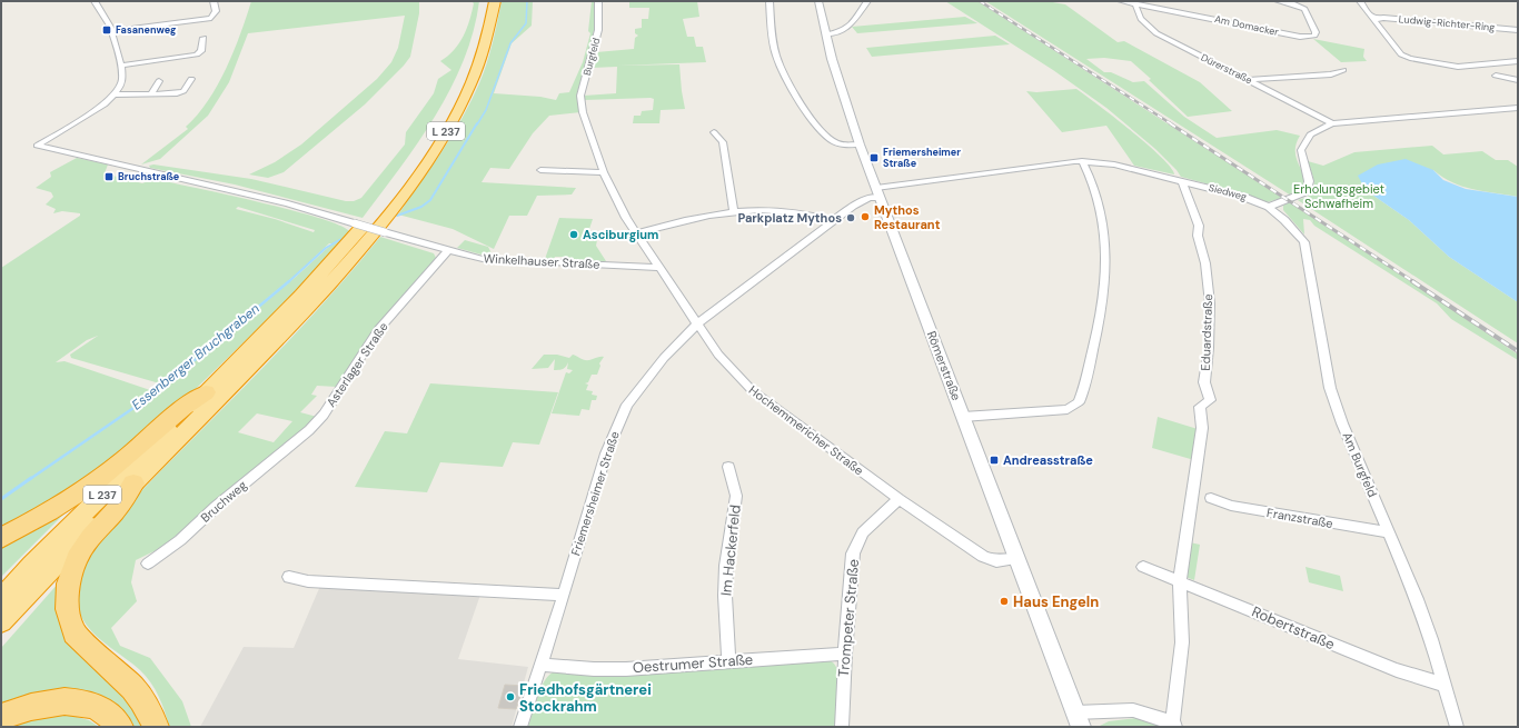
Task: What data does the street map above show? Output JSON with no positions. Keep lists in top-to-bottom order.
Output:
{
  "streets": {
    "highway": ["L 237"],
    "street": [
      "Ludwig-Richter-Ring",
      "Am Domacker",
      "Burgfeld",
      "Dürerstraße",
      "Siedweg",
      "Winkelhauser Straße",
      "Eduardstraße",
      "Asterlager Straße",
      "Römerstraße",
      "Hochemmericher Straße",
      "Am Burgfeld",
      "Friemersheimer Straße",
      "Bruchweg",
      "Franzstraße",
      "Im Hackerfeld",
      "Trompeter Straße",
      "Robertstraße",
      "Oestrumer Straße"
    ]
  },
  "crossings": [
    ["Am Domacker", "Dürerstraße"],
    ["Burgfeld", "Hochemmericher Straße"],
    ["Siedweg", "Eduardstraße"],
    ["Siedweg", "Römerstraße"],
    ["Siedweg", "Am Burgfeld"],
    ["Siedweg", "Friemersheimer Straße"],
    ["Winkelhauser Straße", "Asterlager Straße"],
    ["Winkelhauser Straße", "Hochemmericher Straße"],
    ["Eduardstraße", "Robertstraße"],
    ["Asterlager Straße", "Bruchweg"],
    ["Römerstraße", "Hochemmericher Straße"],
    ["Römerstraße", "Friemersheimer Straße"],
    ["Hochemmericher Straße", "Friemersheimer Straße"],
    ["Hochemmericher Straße", "Trompeter Straße"],
    ["Am Burgfeld", "Franzstraße"],
    ["Am Burgfeld", "Robertstraße"],
    ["Friemersheimer Straße", "Oestrumer Straße"],
    ["Im Hackerfeld", "Oestrumer Straße"],
    ["Trompeter Straße", "Oestrumer Straße"]
  ],
  "water": ["Essenberger Bruchgraben"],
  "parks": ["Erholungsgebiet Schwafheim"],
  "places": {
    "transit": [
      "Fasanenweg",
      "Friemersheimer Straße",
      "Bruchstraße",
      "Andreasstraße"
    ],
    "other": [
      "Mythos Restaurant",
      "Parkplatz Mythos",
      "Asciburgium",
      "Haus Engeln",
      "Friedhofsgärtnerei Stockrahm"
    ]
  }
}
